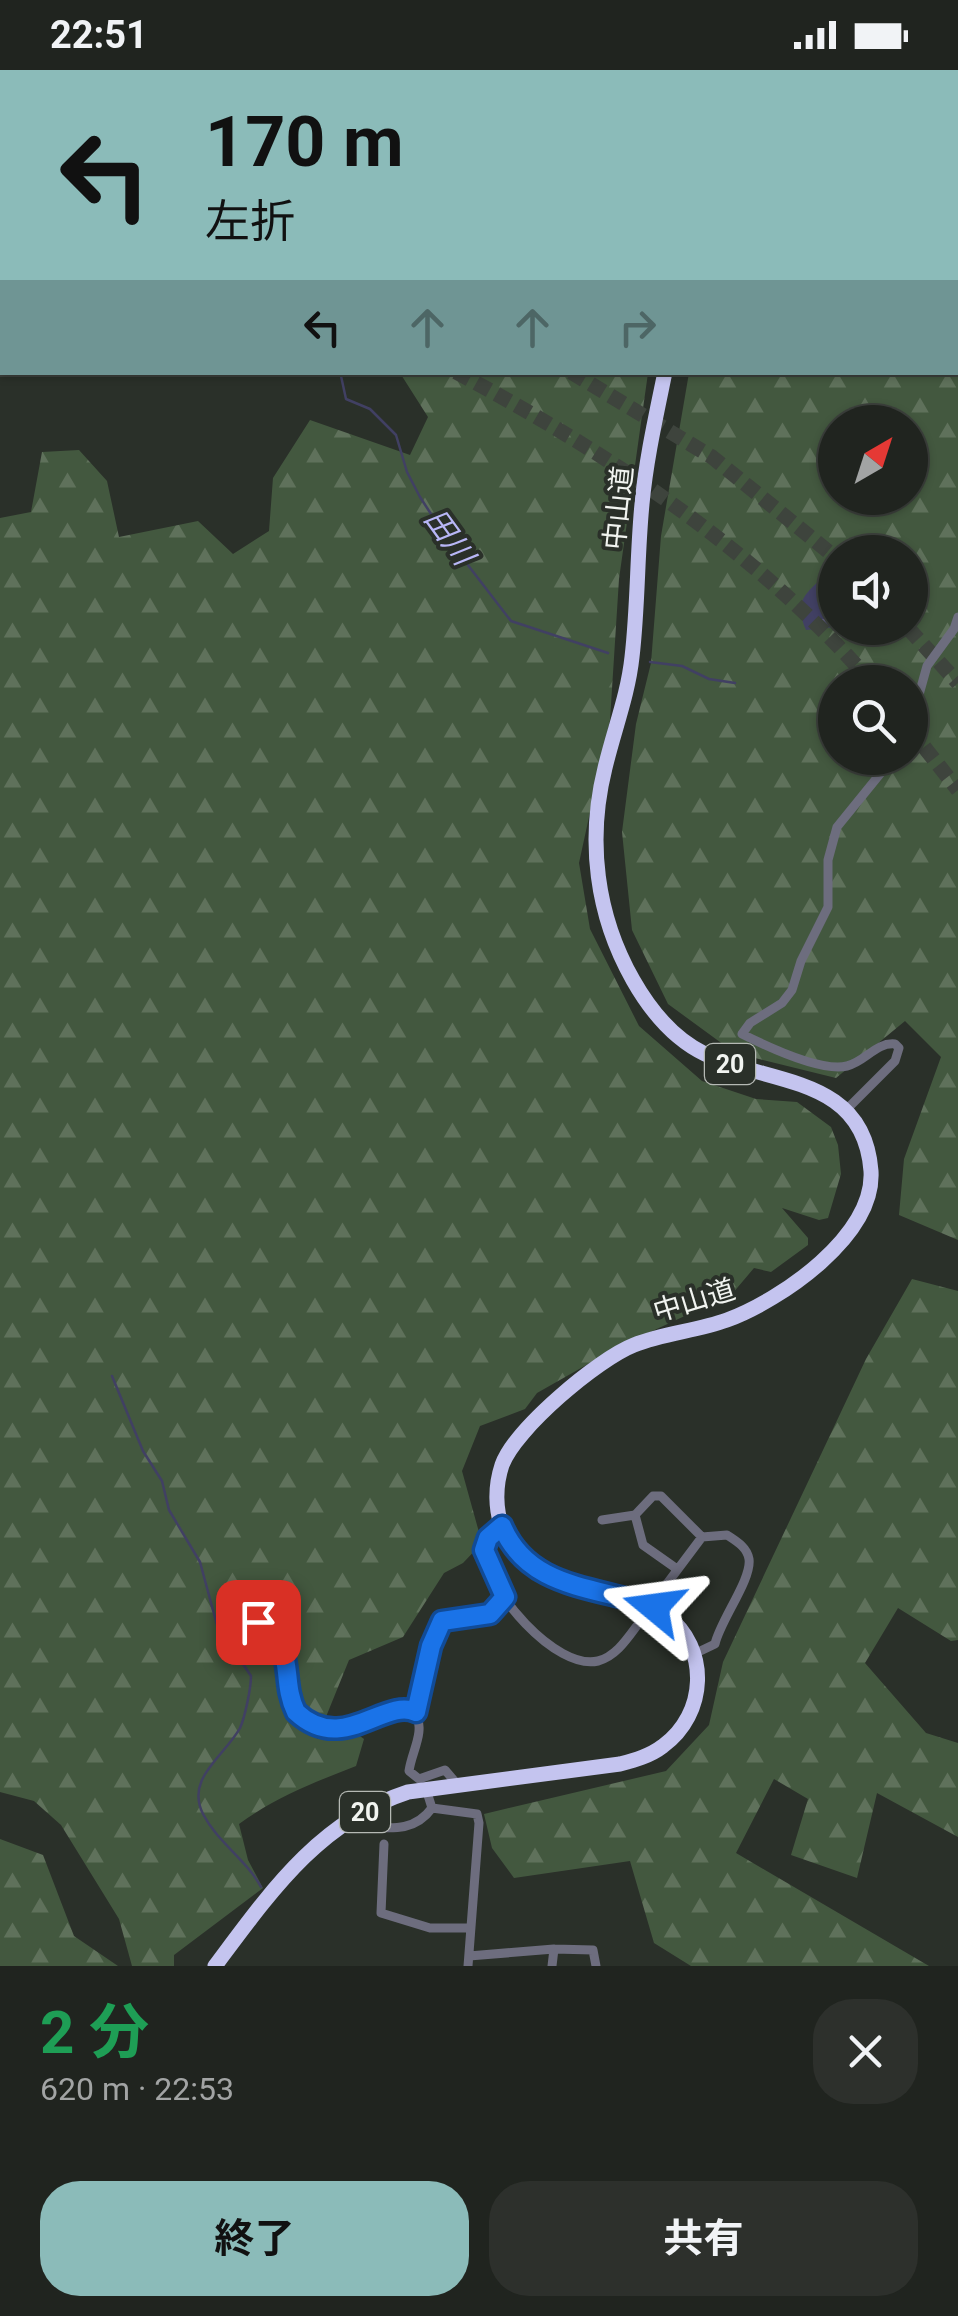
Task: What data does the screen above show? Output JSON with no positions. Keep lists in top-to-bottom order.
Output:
{
  "streets": {
    "highway": ["中山道", "20"]
  },
  "water": ["田川"],
  "north": "top right",
  "page": {
    "status": "22:51",
    "turn": ["170 m", "左折"],
    "heading": ["2 分", "620 m · 22:53"],
    "buttons": ["終了", "共有"]
  }
}
